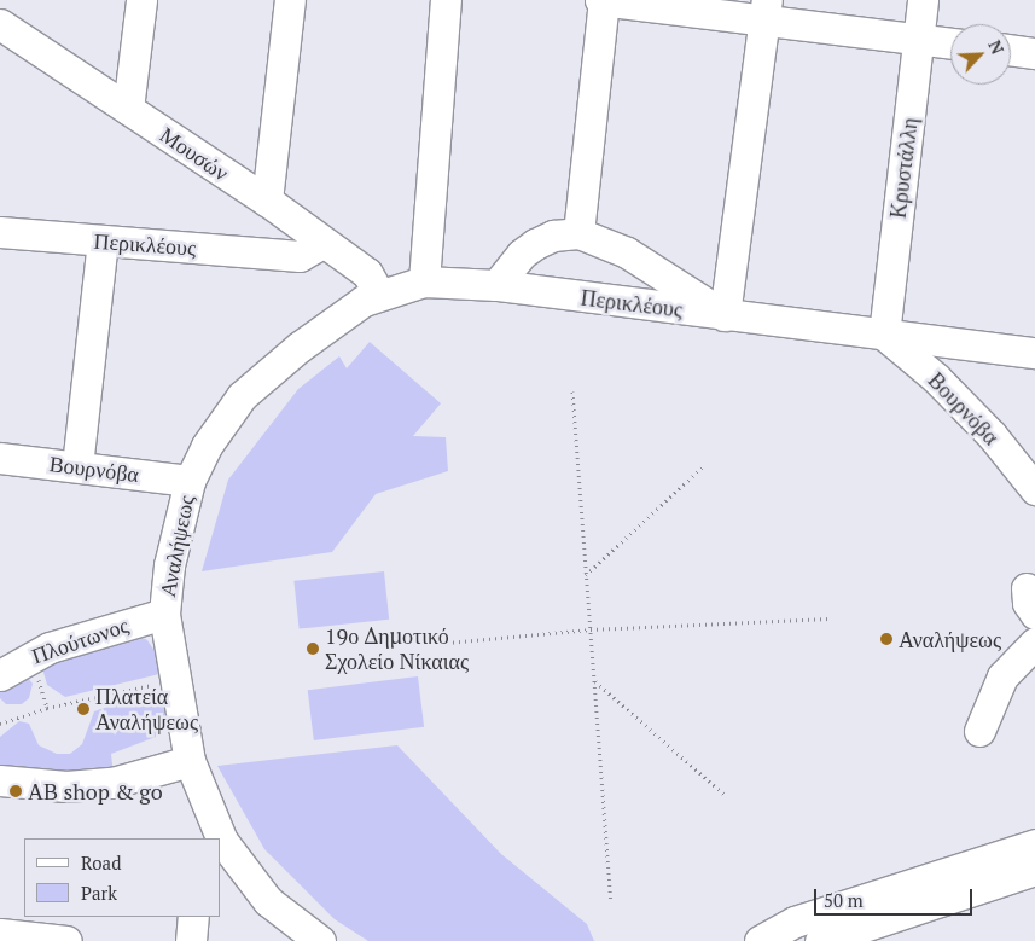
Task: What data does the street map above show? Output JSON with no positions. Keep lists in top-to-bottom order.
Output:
{
  "streets": {
    "street": [
      "Μουσών",
      "Κρυστάλλη",
      "Περικλέους",
      "Βουρνόβα",
      "Αναλήψεως",
      "Πλούτωνος"
    ]
  },
  "crossings": [
    ["Μουσών", "Περικλέους"],
    ["Μουσών", "Αναλήψεως"],
    ["Κρυστάλλη", "Περικλέους"],
    ["Κρυστάλλη", "Βουρνόβα"],
    ["Περικλέους", "Βουρνόβα"],
    ["Περικλέους", "Αναλήψεως"],
    ["Βουρνόβα", "Αναλήψεως"],
    ["Αναλήψεως", "Πλούτωνος"]
  ],
  "places": [
    "Αναλήψεως",
    "19ο Δημοτικό Σχολείο Νίκαιας",
    "Πλατεία Αναλήψεως",
    "ΑΒ shop & go"
  ],
  "legend": ["Road", "Park"],
  "scale_bar": "50 m",
  "north": "top right"
}
